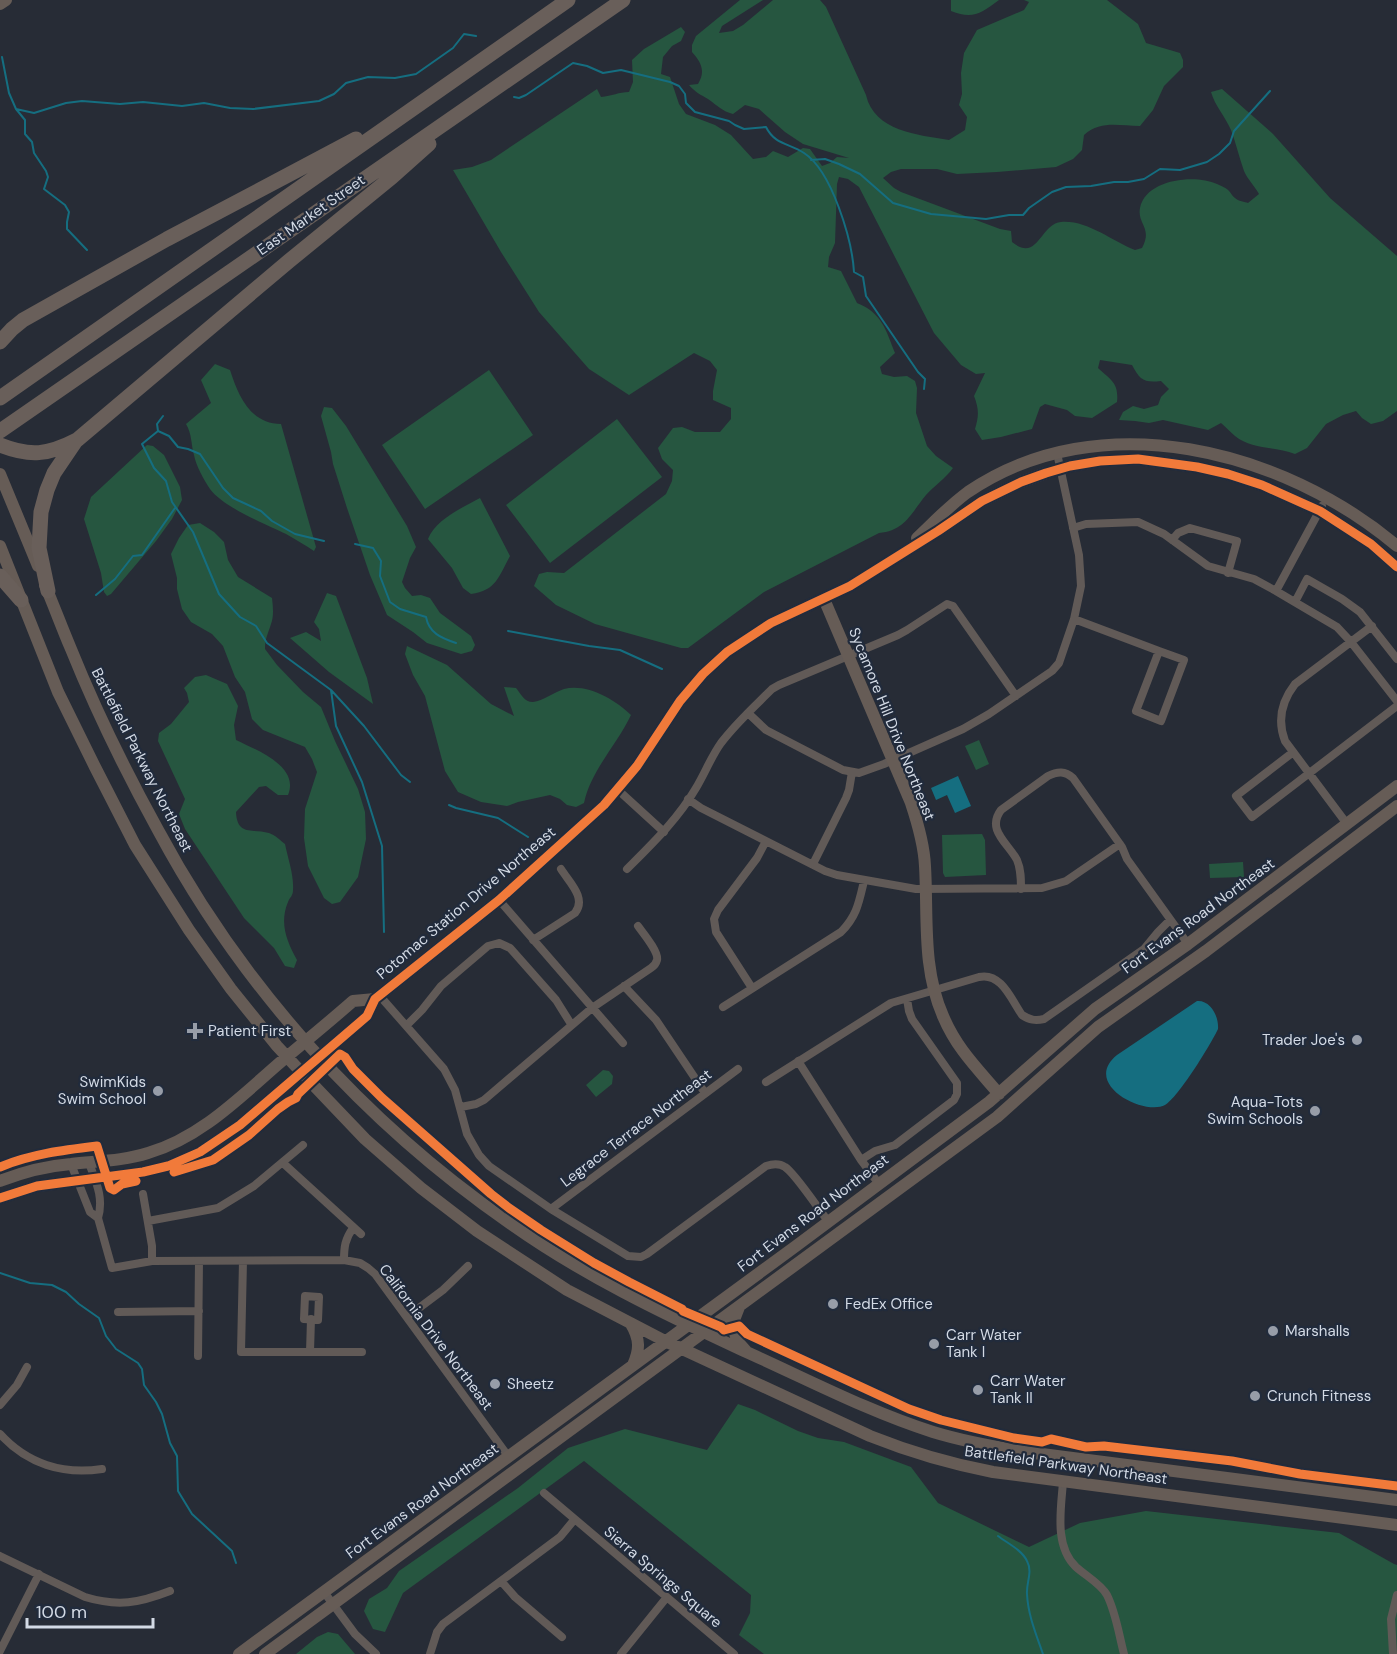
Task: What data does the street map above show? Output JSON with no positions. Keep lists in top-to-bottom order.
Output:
{
  "streets": {
    "highway": ["East Market Street"],
    "main road": [
      "Sycamore Hill Drive Northeast",
      "Battlefield Parkway Northeast",
      "Potomac Station Drive Northeast",
      "Fort Evans Road Northeast"
    ],
    "street": ["Legrace Terrace Northeast", "California Drive Northeast", "Sierra Springs Square"]
  },
  "crossings": [
    ["Sycamore Hill Drive Northeast", "Potomac Station Drive Northeast"],
    ["Sycamore Hill Drive Northeast", "Fort Evans Road Northeast"],
    ["Battlefield Parkway Northeast", "Potomac Station Drive Northeast"],
    ["Battlefield Parkway Northeast", "Fort Evans Road Northeast"],
    ["Fort Evans Road Northeast", "California Drive Northeast"]
  ],
  "places": {
    "health": ["Patient First"],
    "other": [
      "Trader Joe's",
      "SwimKids Swim School",
      "Aqua-Tots Swim Schools",
      "FedEx Office",
      "Marshalls",
      "Carr Water Tank I",
      "Sheetz",
      "Carr Water Tank II",
      "Crunch Fitness"
    ]
  },
  "scale_bar": "100 m"
}
